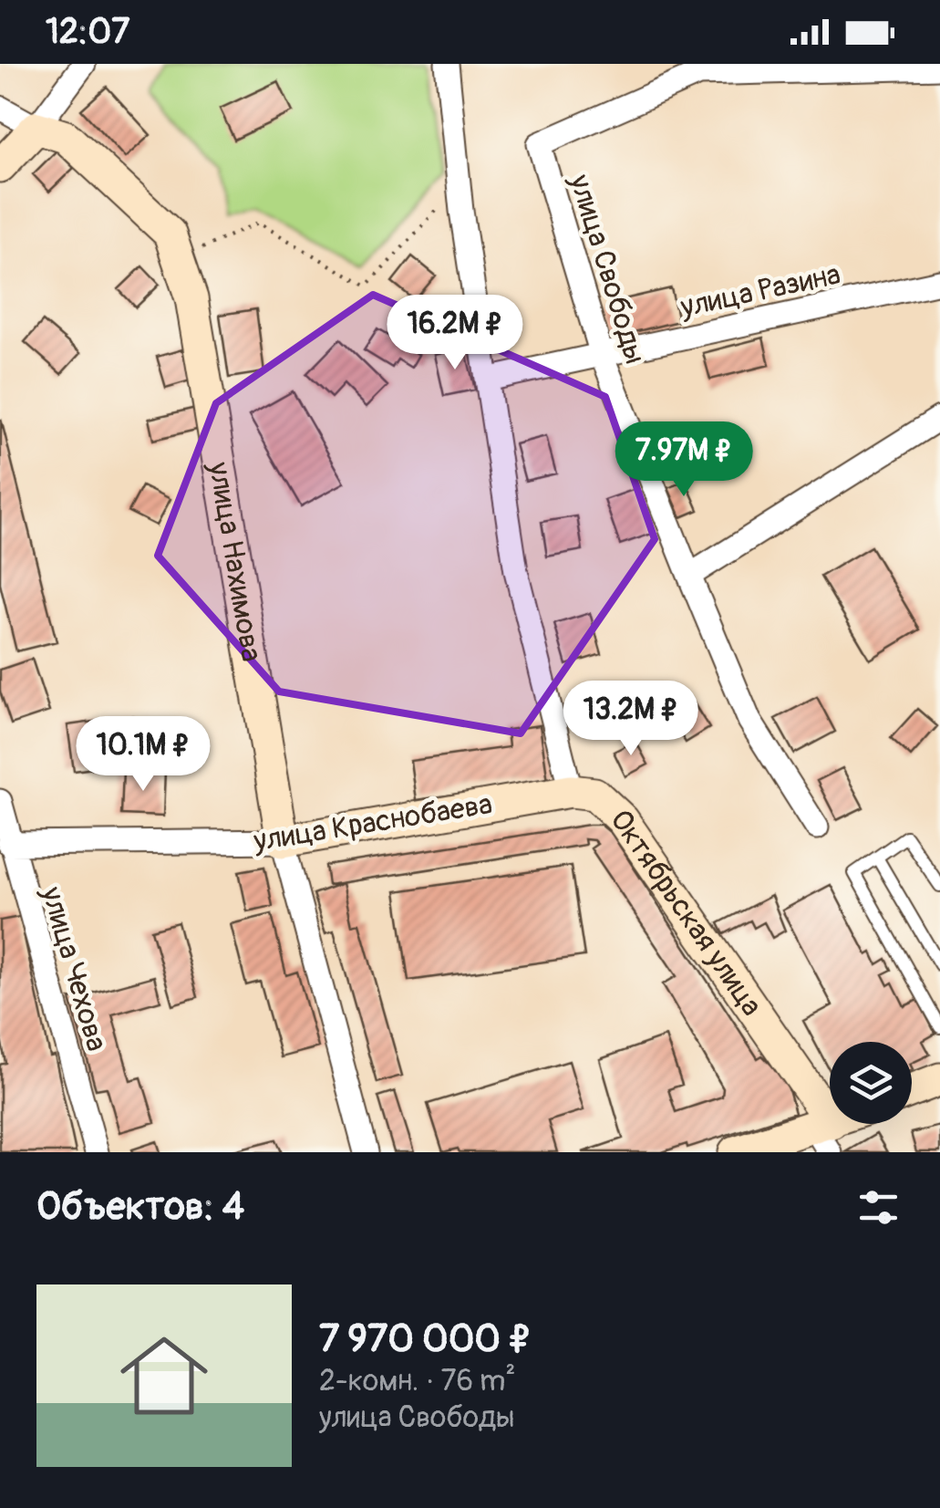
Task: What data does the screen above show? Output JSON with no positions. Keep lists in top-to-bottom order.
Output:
{
  "streets": {
    "street": [
      "улица Свободы",
      "улица Разина",
      "улица Нахимова",
      "улица Краснобаева",
      "Октябрьская улица",
      "улица Чехова"
    ]
  },
  "crossings": [
    ["улица Свободы", "улица Разина"],
    ["улица Нахимова", "улица Краснобаева"],
    ["улица Краснобаева", "Октябрьская улица"],
    ["улица Краснобаева", "улица Чехова"]
  ],
  "page": {
    "status": "12:07",
    "price": [
      "16.2M ₽",
      "7.97M ₽",
      "13.2M ₽",
      "10.1M ₽"
    ],
    "heading": "Объектов: 4",
    "list": [
      {
        "name": "7 970 000 ₽",
        "note": "2-комн. · 76 m² · улица Свободы"
      }
    ]
  }
}
